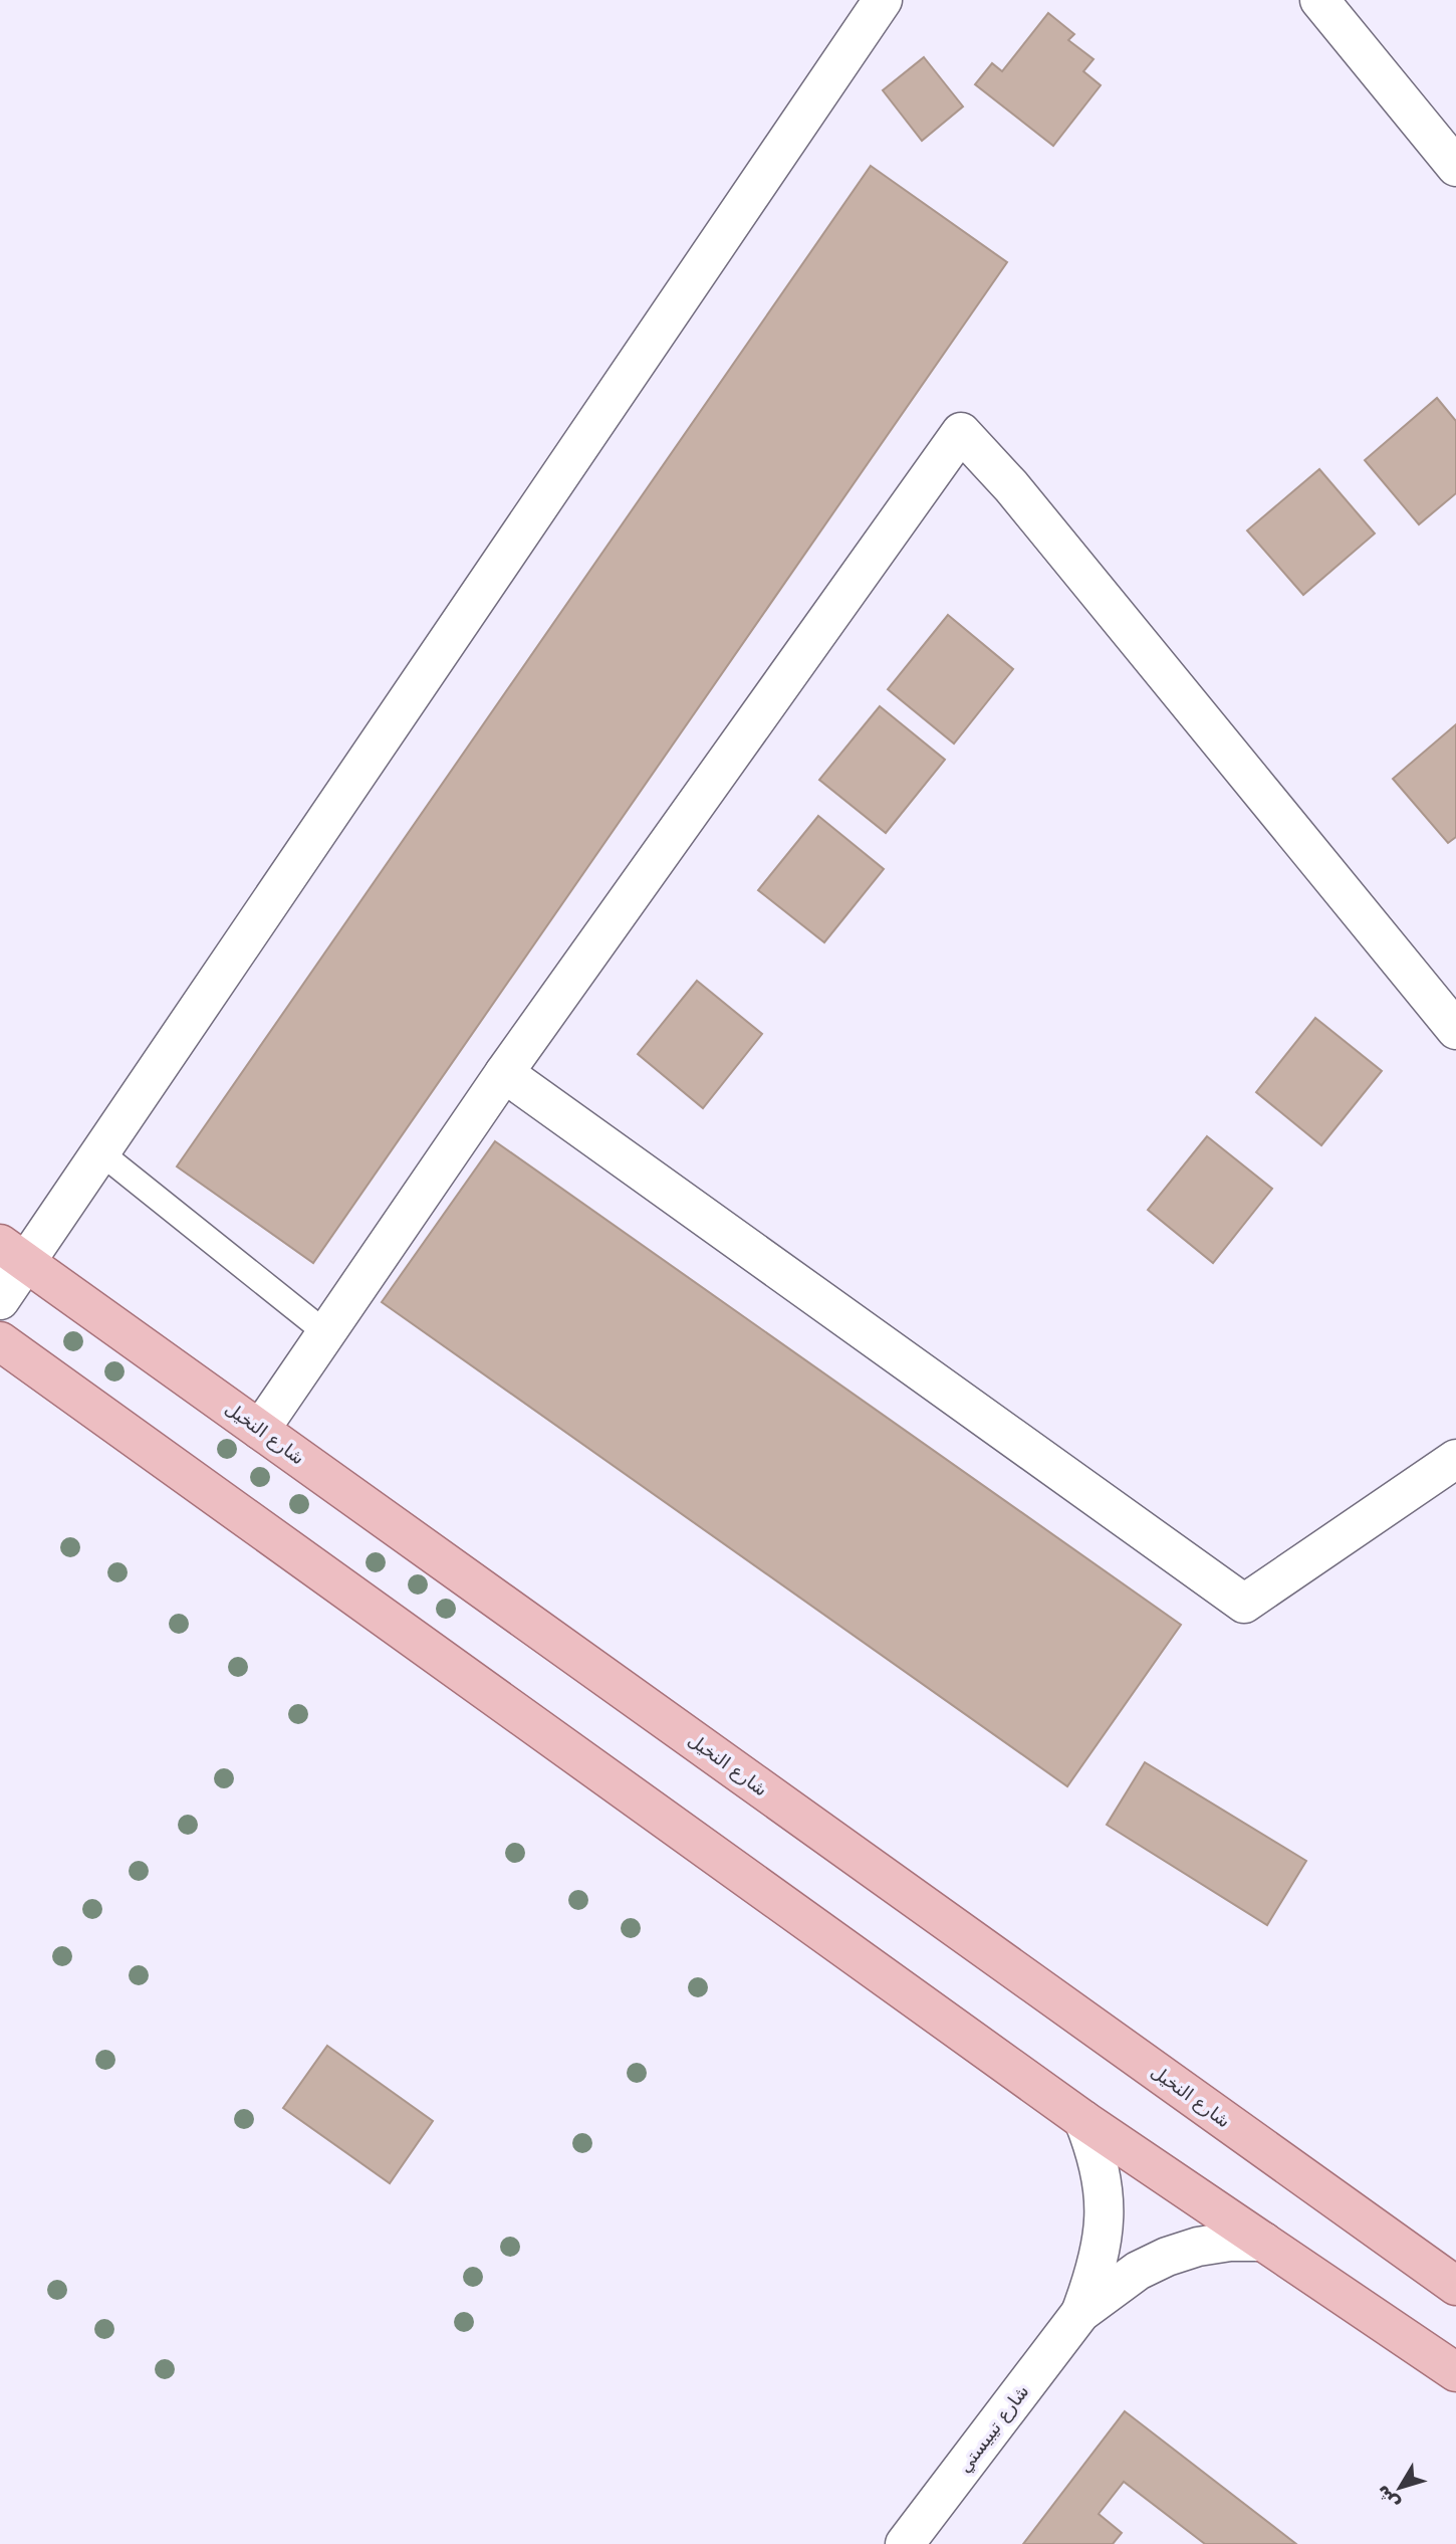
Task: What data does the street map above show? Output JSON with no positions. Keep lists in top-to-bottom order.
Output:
{
  "streets": {
    "main road": ["شارع النخيل"],
    "street": ["شارع تيبيستي"]
  },
  "north": "bottom left"
}
